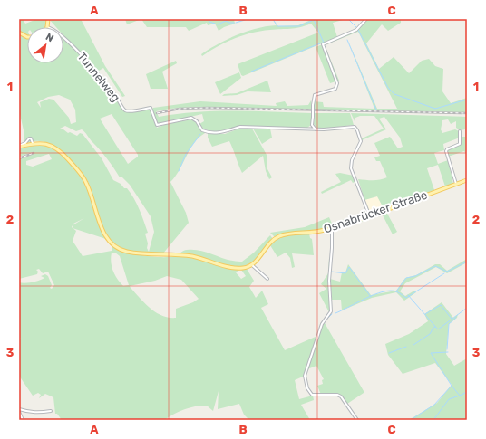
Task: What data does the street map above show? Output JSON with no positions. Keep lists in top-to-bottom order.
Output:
{
  "streets": {
    "main road": ["Osnabrücker Straße"],
    "street": ["Tunnelweg"]
  },
  "north": "top right",
  "grid": {
    "columns": ["A", "B", "C"],
    "rows": ["1", "2", "3"]
  }
}
